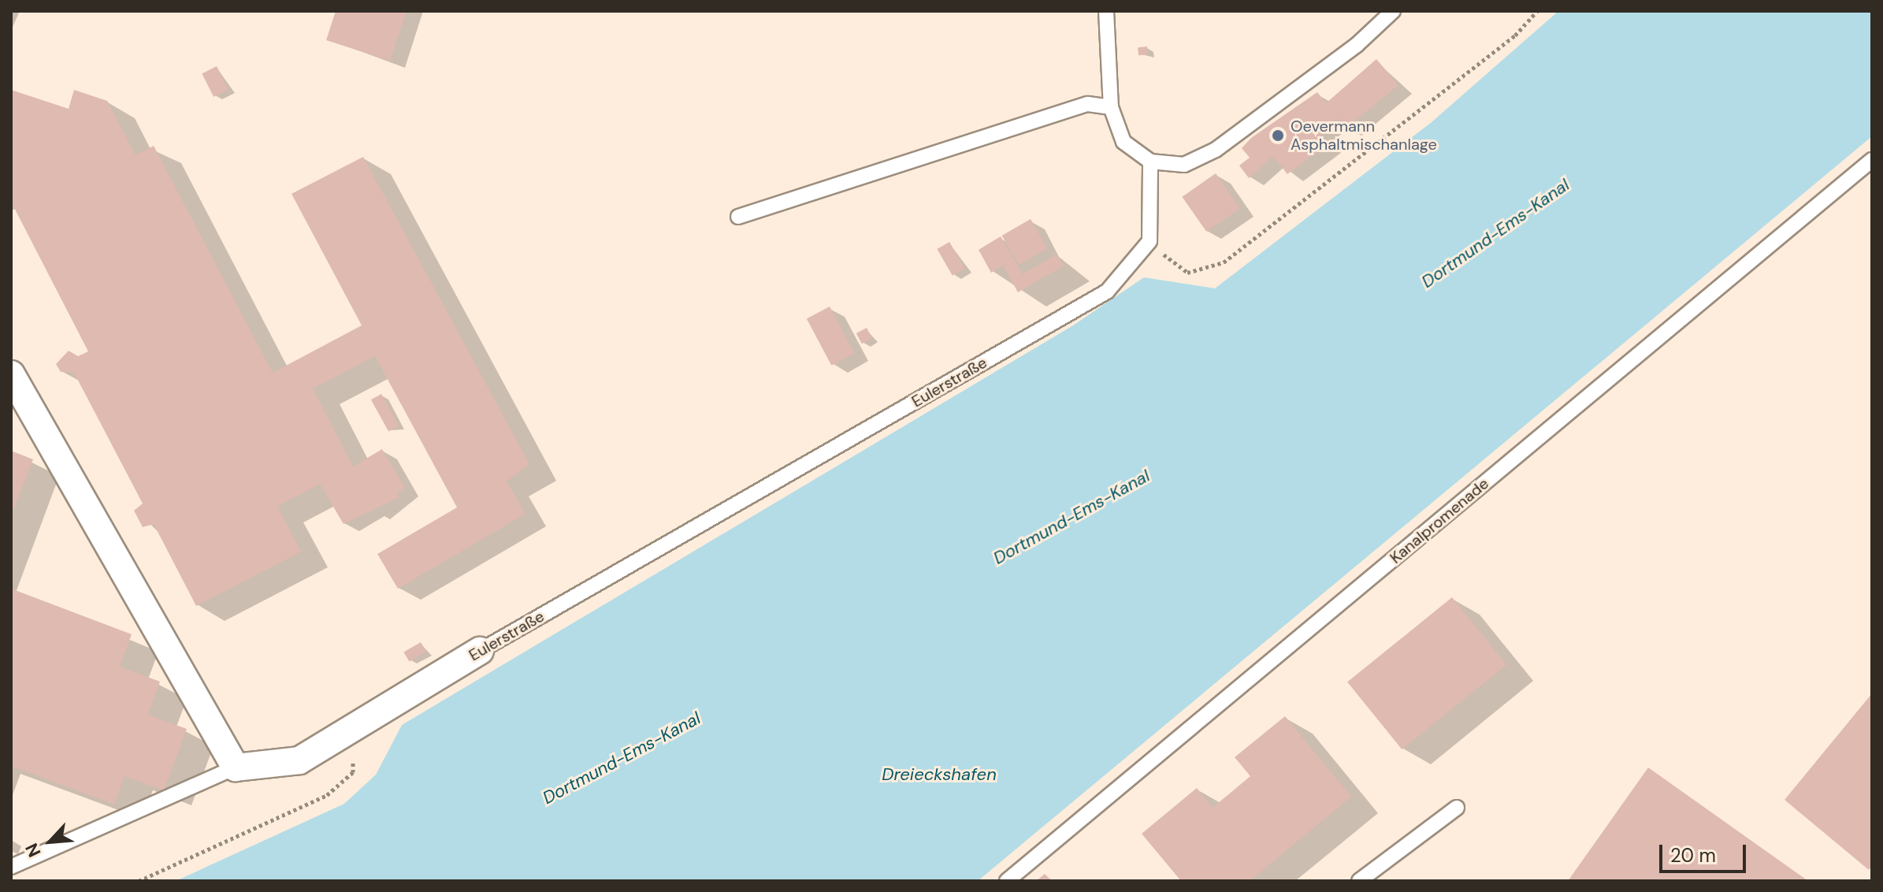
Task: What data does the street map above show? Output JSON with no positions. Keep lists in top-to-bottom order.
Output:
{
  "streets": {
    "street": ["Eulerstraße"],
    "lane": ["Kanalpromenade"]
  },
  "water": ["Dortmund-Ems-Kanal", "Dreieckshafen"],
  "places": ["Oevermann Asphaltmischanlage"],
  "scale_bar": "20 m",
  "north": "bottom left"
}
